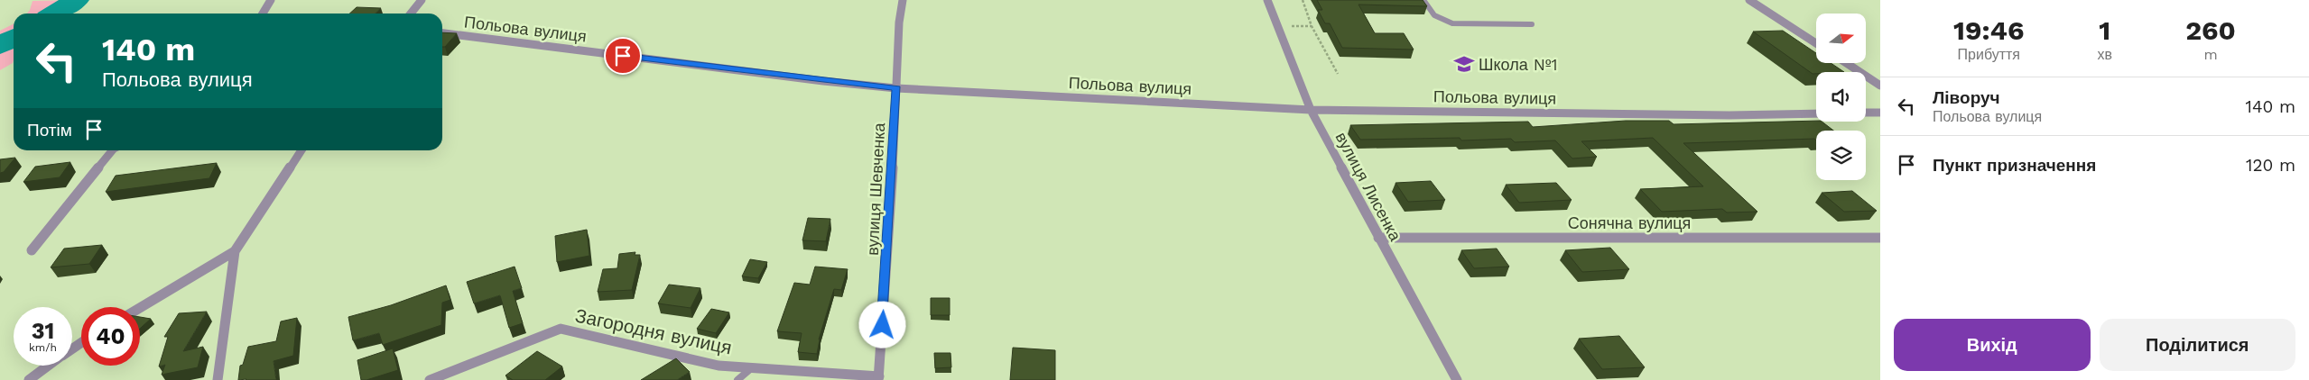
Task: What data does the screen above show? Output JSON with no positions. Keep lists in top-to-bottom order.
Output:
{
  "streets": {
    "street": [
      "Польова вулиця",
      "вулиця Лисенка",
      "вулиця Шевченка",
      "Сонячна вулиця",
      "Загородня вулиця"
    ]
  },
  "crossings": [
    ["Польова вулиця", "вулиця Лисенка"],
    ["Польова вулиця", "вулиця Шевченка"],
    ["вулиця Лисенка", "Сонячна вулиця"],
    ["вулиця Шевченка", "Загородня вулиця"]
  ],
  "places": {
    "school or university": ["Школа №1"]
  },
  "north": "right",
  "page": {
    "eta": [
      "19:46",
      "Прибуття",
      "1",
      "хв",
      "260",
      "m"
    ],
    "turn": ["140 m", "Польова вулиця"],
    "list": [
      {
        "name": "Ліворуч",
        "note": "Польова вулиця",
        "value": "140 m"
      },
      {
        "name": "Пункт призначення",
        "value": "120 m"
      }
    ],
    "then": "Потім",
    "speed": "31 km/h",
    "limit": "40",
    "buttons": ["Вихід", "Поділитися"]
  }
}
